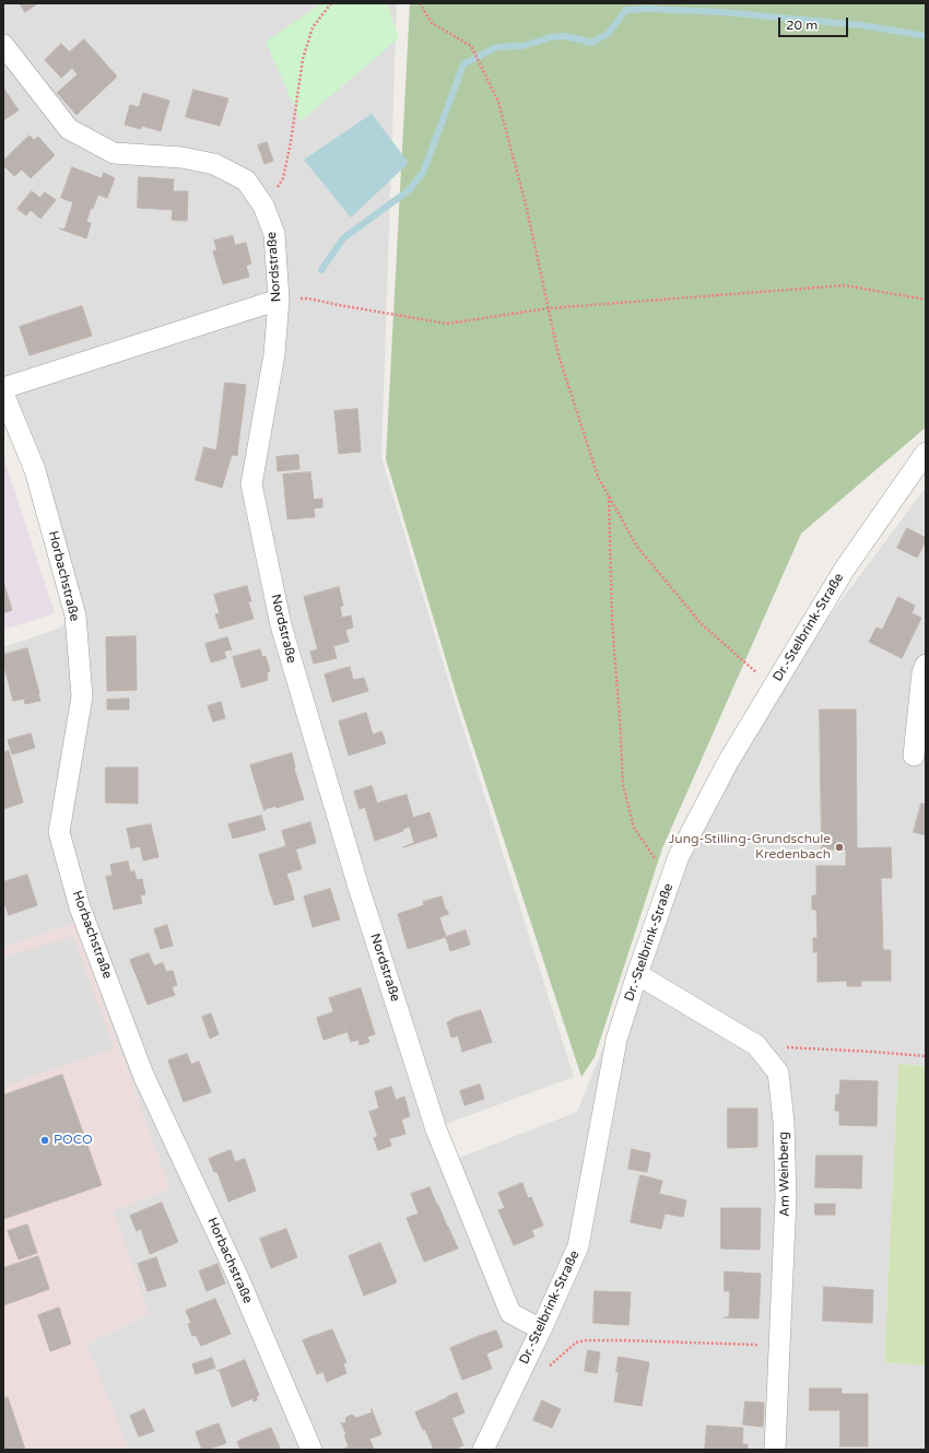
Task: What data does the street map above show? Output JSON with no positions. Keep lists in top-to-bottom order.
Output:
{
  "streets": {
    "street": [
      "Nordstraße",
      "Horbachstraße",
      "Dr.-Stelbrink-Straße",
      "Am Weinberg"
    ]
  },
  "crossings": [
    ["Nordstraße", "Dr.-Stelbrink-Straße"],
    ["Dr.-Stelbrink-Straße", "Am Weinberg"]
  ],
  "places": ["Jung-Stilling-Grundschule Kredenbach", "POCO"],
  "scale_bar": "20 m"
}
